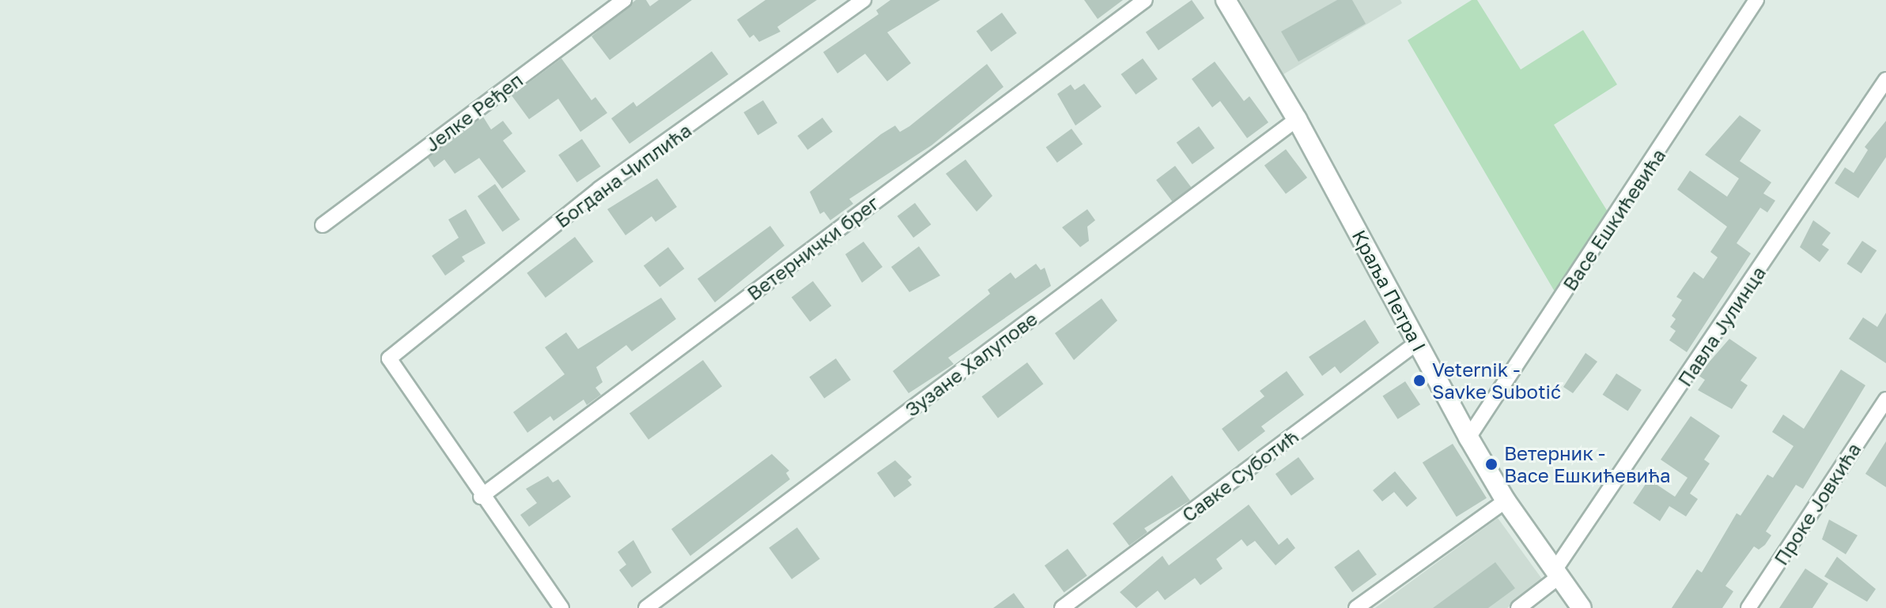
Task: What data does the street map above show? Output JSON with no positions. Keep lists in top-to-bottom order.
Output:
{
  "streets": {
    "street": [
      "Јелке Ређеп",
      "Богдана Чиплића",
      "Васе Ешкићевића",
      "Ветернички брег",
      "Краља Петра I",
      "Павла Јулинца",
      "Зузане Халупове",
      "Савке Суботић",
      "Проке Јовкића"
    ]
  },
  "crossings": [
    ["Богдана Чиплића", "Ветернички брег"],
    ["Васе Ешкићевића", "Краља Петра I"],
    ["Краља Петра I", "Павла Јулинца"],
    ["Краља Петра I", "Зузане Халупове"],
    ["Краља Петра I", "Савке Суботић"]
  ],
  "places": ["Veternik - Savke Subotić", "Ветерник - Васе Ешкићевића"]
}
